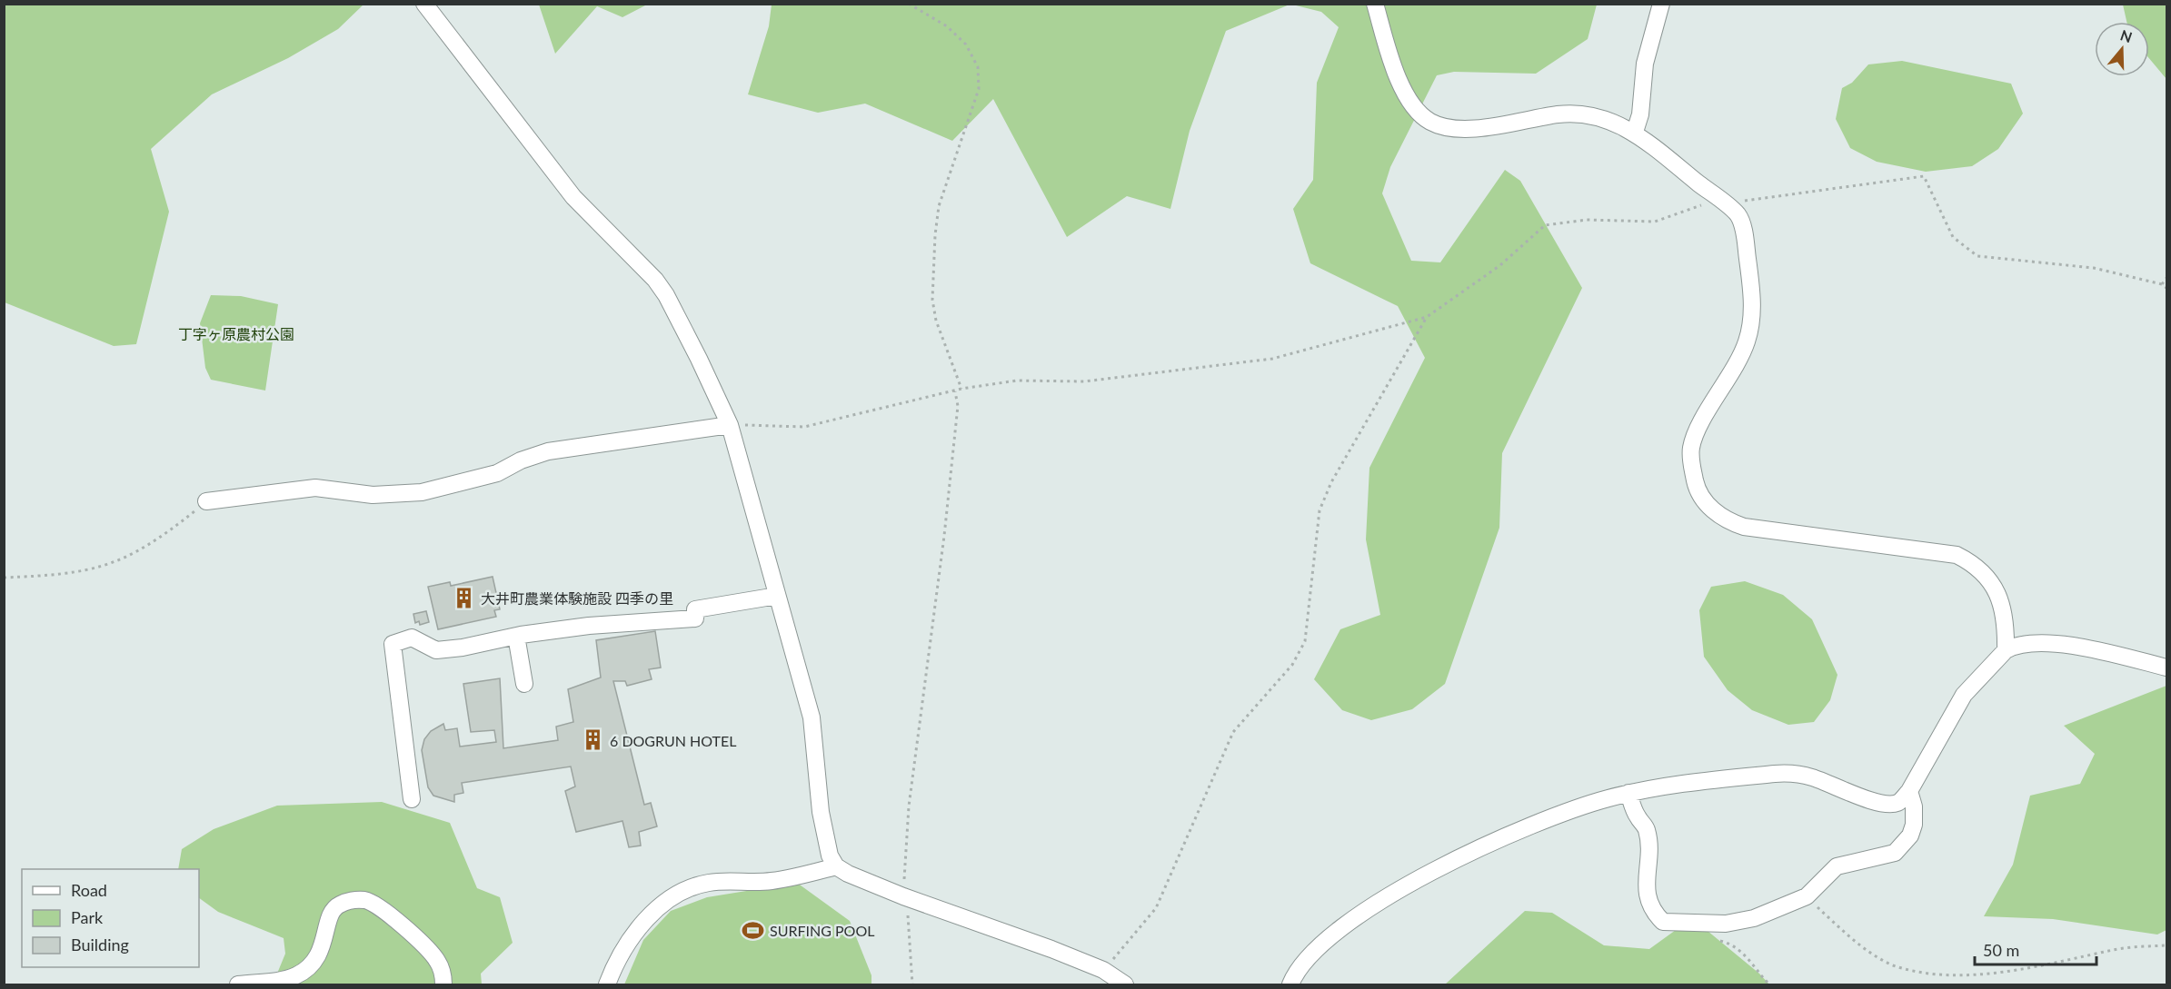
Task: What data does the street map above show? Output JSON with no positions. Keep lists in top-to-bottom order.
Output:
{
  "parks": ["丁字ヶ原農村公園"],
  "places": {
    "building": ["大井町農業体験施設 四季の里", "6 DOGRUN HOTEL"],
    "sports": ["SURFING POOL"]
  },
  "legend": ["Road", "Park", "Building"],
  "scale_bar": "50 m",
  "north": "top"
}
